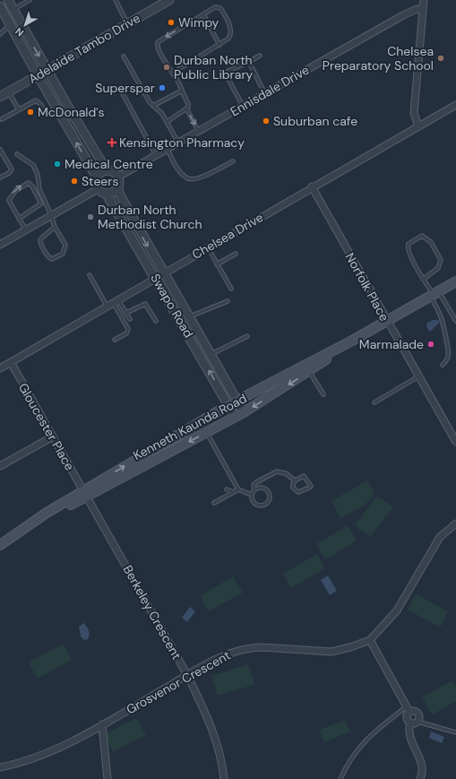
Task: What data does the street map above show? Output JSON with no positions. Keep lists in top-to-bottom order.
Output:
{
  "streets": {
    "main road": ["Kenneth Kaunda Road"],
    "street": [
      "Adelaide Tambo Drive",
      "Ennisdale Drive",
      "Chelsea Drive",
      "Norfolk Place",
      "Swapo Road",
      "Gloucester Place",
      "Berkeley Crescent",
      "Grosvenor Crescent"
    ]
  },
  "crossings": [
    ["Ennisdale Drive", "Swapo Road"],
    ["Chelsea Drive", "Norfolk Place"],
    ["Chelsea Drive", "Swapo Road"],
    ["Chelsea Drive", "Gloucester Place"],
    ["Norfolk Place", "Kenneth Kaunda Road"],
    ["Swapo Road", "Kenneth Kaunda Road"],
    ["Gloucester Place", "Kenneth Kaunda Road"],
    ["Gloucester Place", "Berkeley Crescent"],
    ["Kenneth Kaunda Road", "Berkeley Crescent"],
    ["Berkeley Crescent", "Grosvenor Crescent"]
  ],
  "places": {
    "other": [
      "Wimpy",
      "Chelsea Preparatory School",
      "Durban North Public Library",
      "Superspar",
      "McDonald's",
      "Suburban cafe",
      "Medical Centre",
      "Steers",
      "Durban North Methodist Church",
      "Marmalade"
    ],
    "health": ["Kensington Pharmacy"]
  },
  "north": "bottom left"
}
